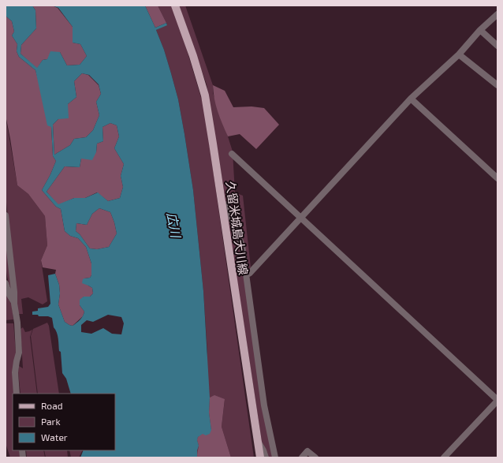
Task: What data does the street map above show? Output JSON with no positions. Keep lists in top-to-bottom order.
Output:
{
  "streets": {
    "main road": ["久留米城島大川線"]
  },
  "water": ["広川"],
  "legend": ["Road", "Park", "Water"]
}
